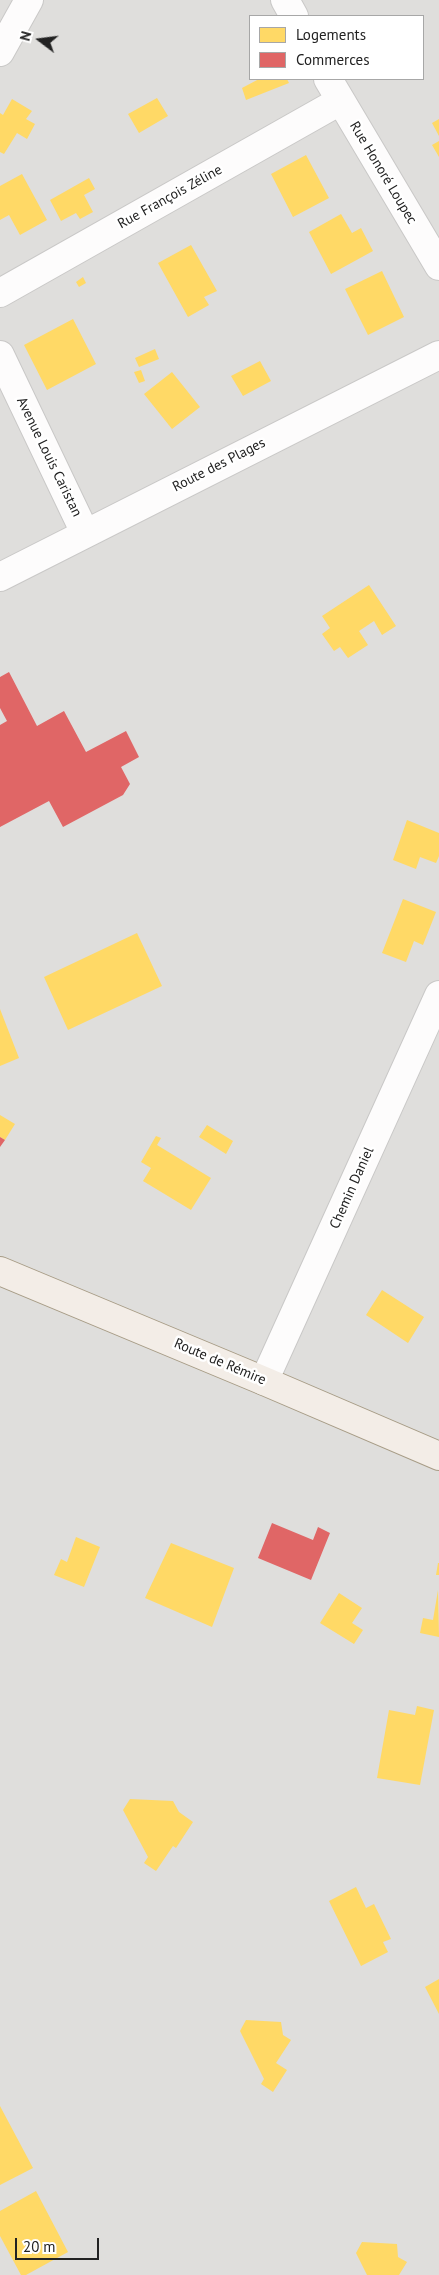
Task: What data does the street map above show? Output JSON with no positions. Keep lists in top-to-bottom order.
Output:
{
  "streets": {
    "main road": ["Route de Rémire"],
    "street": [
      "Rue Honoré Loupec",
      "Rue François Zéline",
      "Avenue Louis Caristan",
      "Route des Plages",
      "Chemin Daniel"
    ]
  },
  "crossings": [
    ["Rue Honoré Loupec", "Rue François Zéline"],
    ["Avenue Louis Caristan", "Route des Plages"],
    ["Chemin Daniel", "Route de Rémire"]
  ],
  "legend": ["Logements", "Commerces"],
  "scale_bar": "20 m",
  "north": "left"
}
